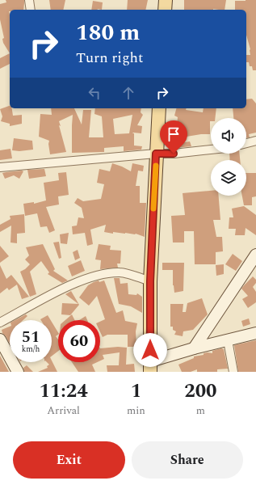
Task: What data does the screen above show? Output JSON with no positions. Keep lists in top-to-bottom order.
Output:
{
  "page": {
    "turn": ["180 m", "Turn right"],
    "speed": "51 km/h",
    "limit": "60",
    "eta": [
      "11:24",
      "Arrival",
      "1",
      "min",
      "200",
      "m"
    ],
    "buttons": ["Exit", "Share"]
  }
}
